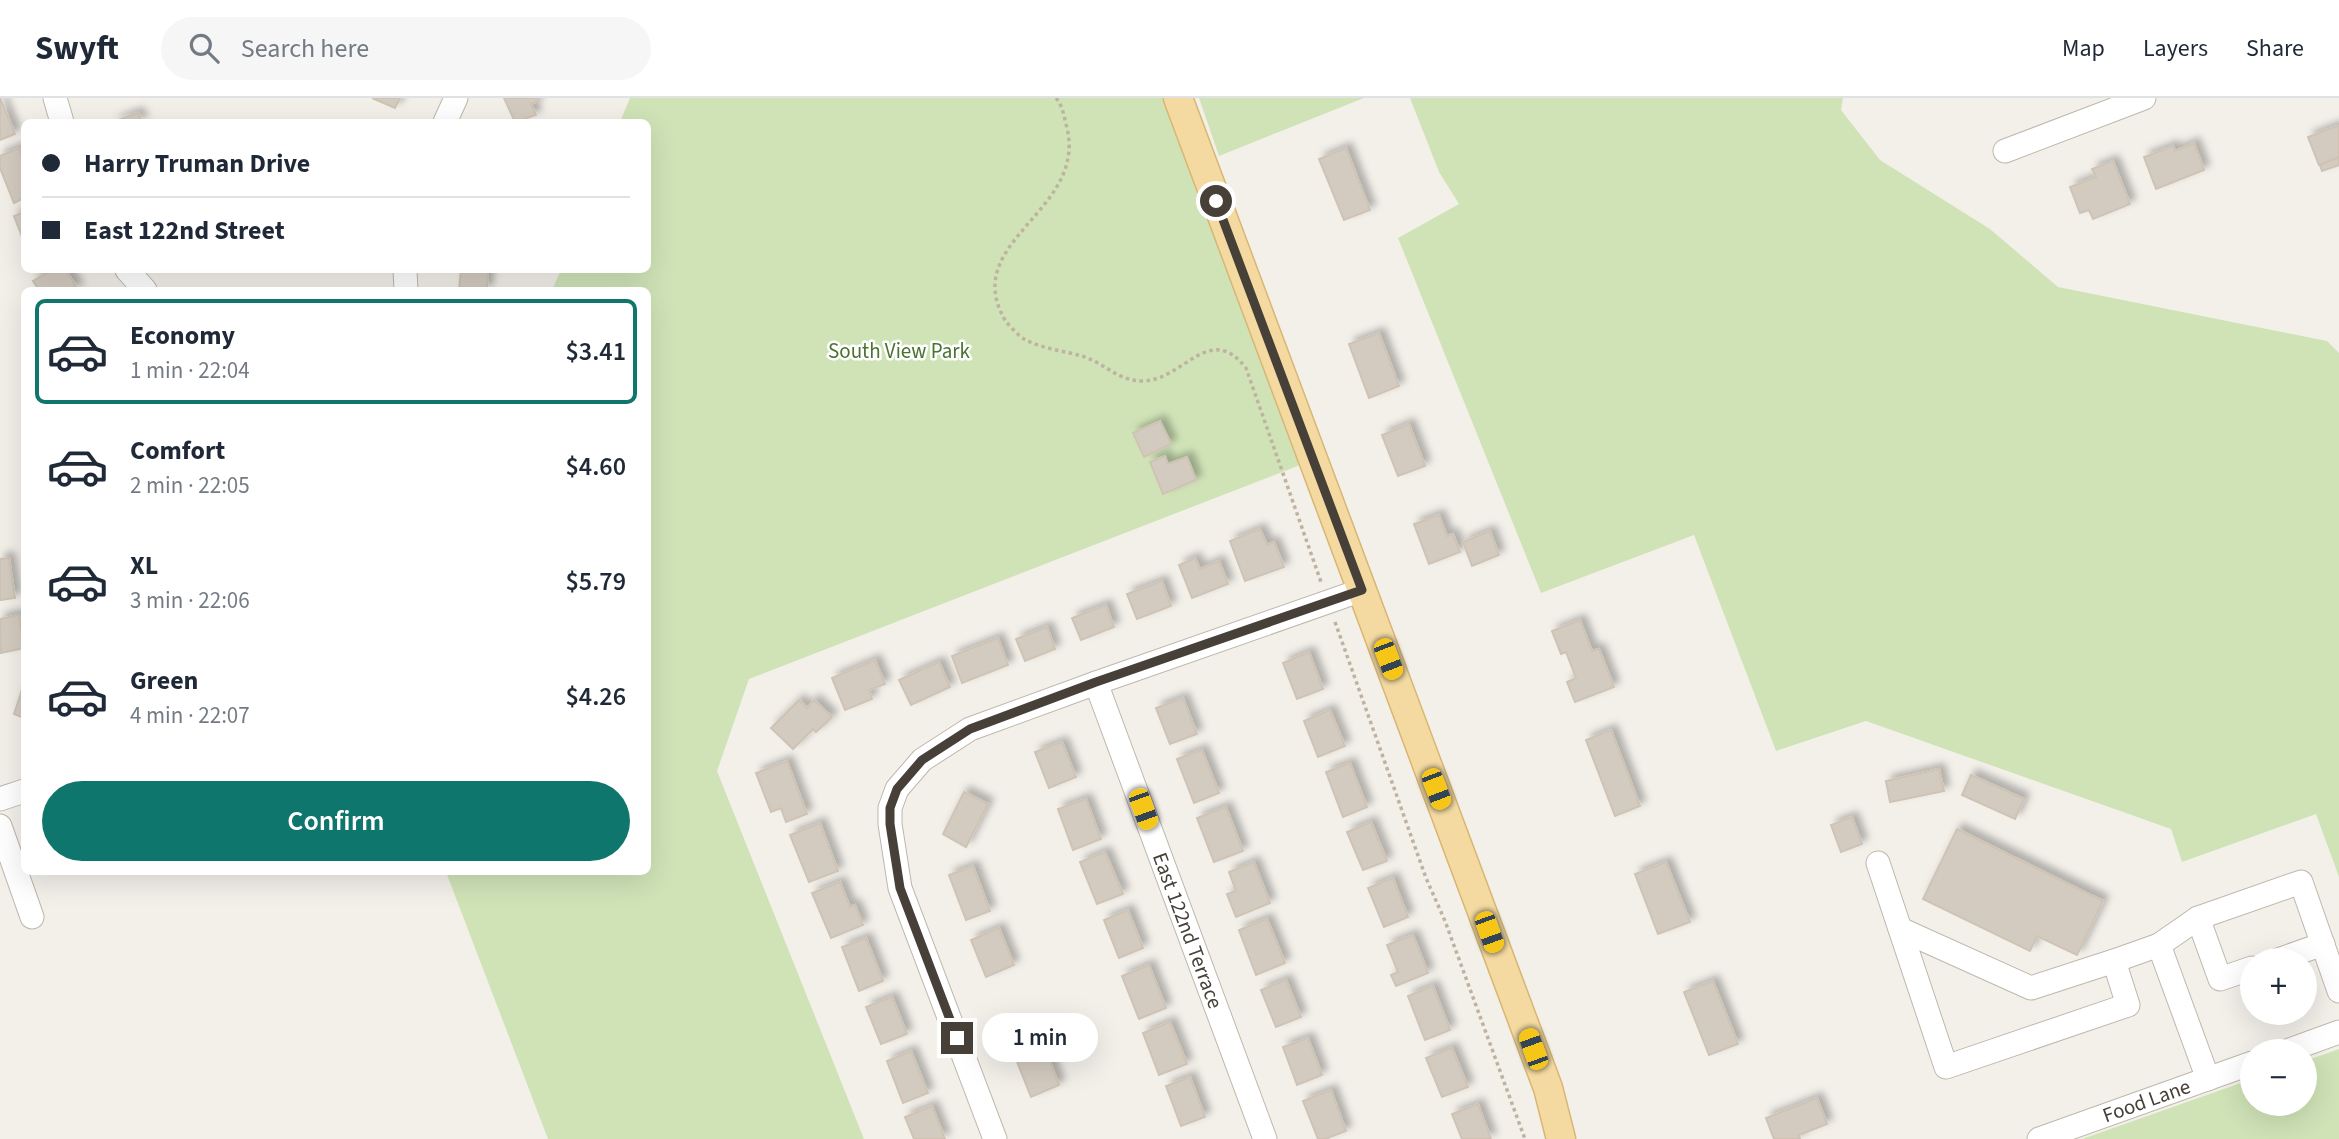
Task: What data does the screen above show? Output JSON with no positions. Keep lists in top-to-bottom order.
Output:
{
  "streets": {
    "street": ["East 122nd Terrace", "Food Lane"]
  },
  "parks": ["South View Park"],
  "page": {
    "header": "Swyft",
    "search": "Search here",
    "nav": ["Map", "Layers", "Share"],
    "banner": ["Harry Truman Drive", "East 122nd Street"],
    "list": [
      {
        "name": "Economy",
        "note": "1 min · 22:04",
        "value": "$3.41"
      },
      {
        "name": "Comfort",
        "note": "2 min · 22:05",
        "value": "$4.60"
      },
      {
        "name": "XL",
        "note": "3 min · 22:06",
        "value": "$5.79"
      },
      {
        "name": "Green",
        "note": "4 min · 22:07",
        "value": "$4.26"
      }
    ],
    "buttons": "Confirm",
    "map_buttons": ["+", "−"],
    "bubble": "1 min"
  }
}
